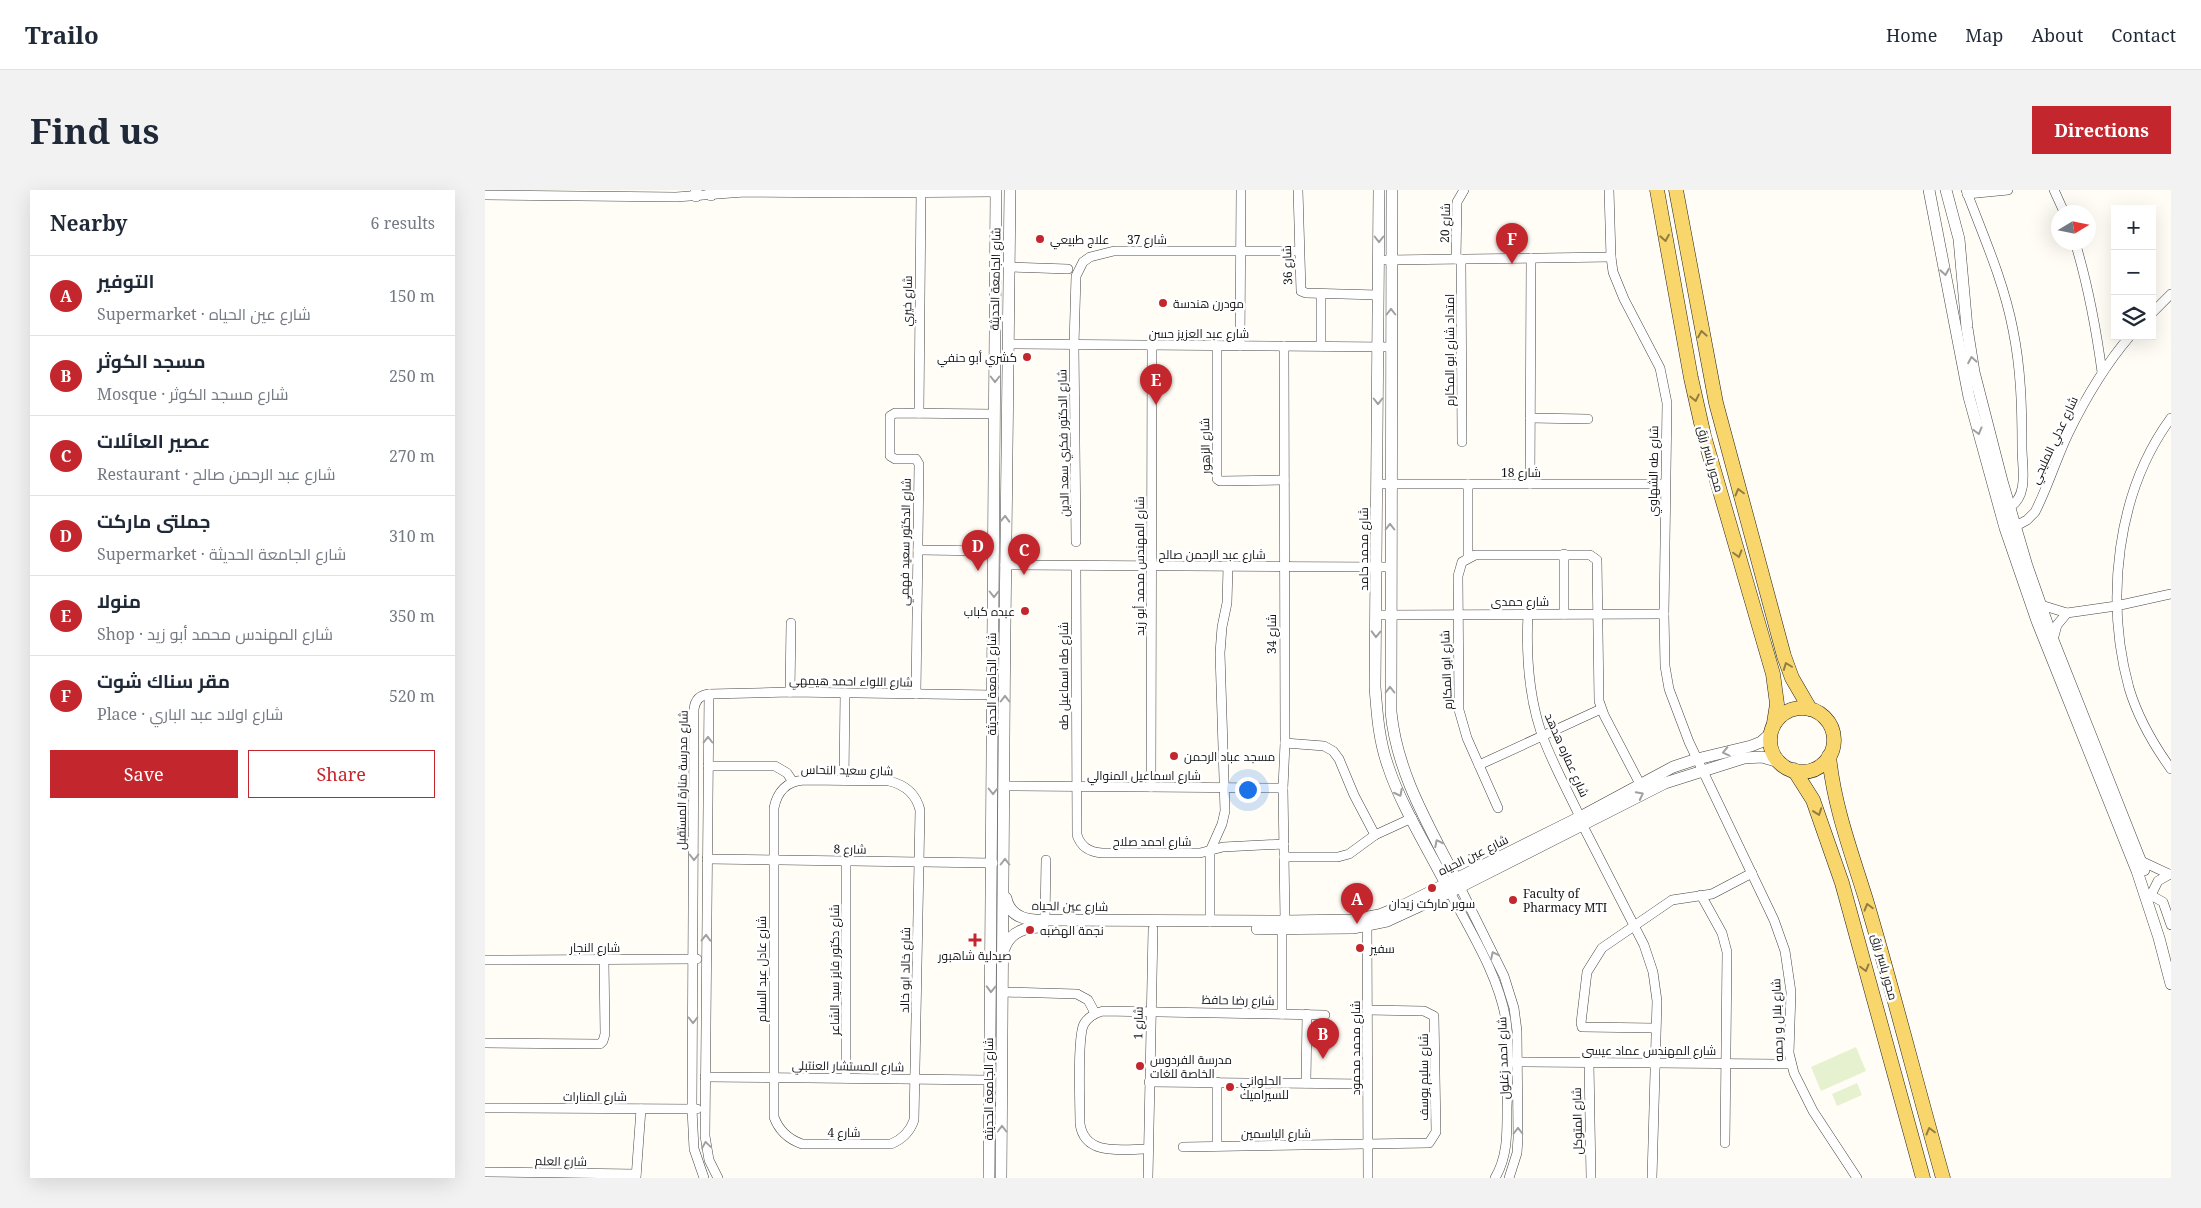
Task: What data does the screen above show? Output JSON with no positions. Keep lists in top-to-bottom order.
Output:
{
  "streets": {
    "main road": ["محور ياسر رزق"],
    "street": [
      "شارع 20",
      "شارع 37",
      "شارع 36",
      "شارع الجامعة الحديثة",
      "شارع خيري",
      "شارع عبد العزيز حسن",
      "امتداد شارع ابو المكارم",
      "شارع عدلي المليجي",
      "شارع الدكتور فكري سعد الدين",
      "شارع الزهور",
      "شارع طه الشهاوي",
      "شارع 18",
      "شارع الدكتور سعيد فهمي",
      "شارع محمد حامد",
      "شارع عبد الرحمن صالح",
      "شارع المهندس محمد أبو زيد",
      "شارع حمدى",
      "شارع 34",
      "شارع ابو المكارم",
      "شارع طه اسماعيل طه",
      "شارع اللواء احمد هيمهي",
      "شارع عماره هدهد",
      "شارع سعيد النحاس",
      "شارع اسماعيل المنوالي",
      "شارع مدرسة منارة المستقبل",
      "شارع احمد صلاح",
      "شارع 8",
      "شارع عين الحياه",
      "شارع النجار",
      "شارع عادل عبد السلام",
      "شارع دكتور فايز سيد الشاعر",
      "شارع خالد ابو خالد",
      "شارع رضا حافظ",
      "شارع بلال و رحمه",
      "شارع 1",
      "شارع محمد محمود",
      "شارع المهندس عماد عيسى",
      "شارع احمد زغلول",
      "شارع المستشار العنتبلي",
      "شارع سليم يوسف",
      "شارع المنارات",
      "شارع المتوكل",
      "شارع 4",
      "شارع الياسمين",
      "شارع العلم"
    ]
  },
  "crossings": [
    ["شارع 20", "امتداد شارع ابو المكارم"],
    ["شارع 37", "شارع 36"],
    ["شارع 37", "شارع عبد العزيز حسن"],
    ["شارع 37", "شارع الدكتور فكري سعد الدين"],
    ["شارع 36", "شارع محمد حامد"],
    ["شارع الجامعة الحديثة", "شارع عبد العزيز حسن"],
    ["شارع الجامعة الحديثة", "شارع عبد الرحمن صالح"],
    ["شارع الجامعة الحديثة", "شارع اللواء احمد هيمهي"],
    ["شارع الجامعة الحديثة", "شارع اسماعيل المنوالي"],
    ["شارع الجامعة الحديثة", "شارع 8"],
    ["شارع الجامعة الحديثة", "شارع عين الحياه"],
    ["شارع الجامعة الحديثة", "شارع المستشار العنتبلي"],
    ["شارع خيري", "شارع الدكتور سعيد فهمي"],
    ["شارع عبد العزيز حسن", "شارع الدكتور فكري سعد الدين"],
    ["شارع عبد العزيز حسن", "شارع الزهور"],
    ["شارع عبد العزيز حسن", "شارع محمد حامد"],
    ["شارع عبد العزيز حسن", "شارع المهندس محمد أبو زيد"],
    ["شارع عبد العزيز حسن", "شارع 34"],
    ["شارع الزهور", "شارع 34"],
    ["محور ياسر رزق", "شارع عين الحياه"],
    ["شارع طه الشهاوي", "شارع 18"],
    ["شارع طه الشهاوي", "شارع حمدى"],
    ["شارع طه الشهاوي", "شارع عين الحياه"],
    ["شارع طه الشهاوي", "شارع بلال و رحمه"],
    ["شارع 18", "شارع محمد حامد"],
    ["شارع الدكتور سعيد فهمي", "شارع اللواء احمد هيمهي"],
    ["شارع محمد حامد", "شارع عبد الرحمن صالح"],
    ["شارع محمد حامد", "شارع حمدى"],
    ["شارع محمد حامد", "شارع عين الحياه"],
    ["شارع محمد حامد", "شارع احمد زغلول"],
    ["شارع عبد الرحمن صالح", "شارع المهندس محمد أبو زيد"],
    ["شارع عبد الرحمن صالح", "شارع 34"],
    ["شارع عبد الرحمن صالح", "شارع طه اسماعيل طه"],
    ["شارع المهندس محمد أبو زيد", "شارع اسماعيل المنوالي"],
    ["شارع حمدى", "شارع ابو المكارم"],
    ["شارع حمدى", "شارع عماره هدهد"],
    ["شارع 34", "شارع اسماعيل المنوالي"],
    ["شارع 34", "شارع احمد صلاح"],
    ["شارع 34", "شارع عين الحياه"],
    ["شارع 34", "شارع رضا حافظ"],
    ["شارع طه اسماعيل طه", "شارع اسماعيل المنوالي"],
    ["شارع طه اسماعيل طه", "شارع احمد صلاح"],
    ["شارع اللواء احمد هيمهي", "شارع مدرسة منارة المستقبل"],
    ["شارع عماره هدهد", "شارع عين الحياه"],
    ["شارع عماره هدهد", "شارع المهندس عماد عيسى"],
    ["شارع سعيد النحاس", "شارع 8"],
    ["شارع سعيد النحاس", "شارع عادل عبد السلام"],
    ["شارع سعيد النحاس", "شارع خالد ابو خالد"],
    ["شارع اسماعيل المنوالي", "شارع احمد صلاح"],
    ["شارع مدرسة منارة المستقبل", "شارع 8"],
    ["شارع مدرسة منارة المستقبل", "شارع النجار"],
    ["شارع مدرسة منارة المستقبل", "شارع المستشار العنتبلي"],
    ["شارع مدرسة منارة المستقبل", "شارع المنارات"],
    ["شارع 8", "شارع عادل عبد السلام"],
    ["شارع 8", "شارع دكتور فايز سيد الشاعر"],
    ["شارع 8", "شارع خالد ابو خالد"],
    ["شارع عين الحياه", "شارع بلال و رحمه"],
    ["شارع عين الحياه", "شارع 1"],
    ["شارع عين الحياه", "شارع محمد محمود"],
    ["شارع عين الحياه", "شارع احمد زغلول"],
    ["شارع عادل عبد السلام", "شارع المستشار العنتبلي"],
    ["شارع عادل عبد السلام", "شارع 4"],
    ["شارع دكتور فايز سيد الشاعر", "شارع المستشار العنتبلي"],
    ["شارع خالد ابو خالد", "شارع المستشار العنتبلي"],
    ["شارع خالد ابو خالد", "شارع 4"],
    ["شارع رضا حافظ", "شارع 1"],
    ["شارع بلال و رحمه", "شارع المهندس عماد عيسى"],
    ["شارع محمد محمود", "شارع سليم يوسف"],
    ["شارع محمد محمود", "شارع الياسمين"],
    ["شارع المهندس عماد عيسى", "شارع احمد زغلول"],
    ["شارع المهندس عماد عيسى", "شارع المتوكل"],
    ["شارع المستشار العنتبلي", "شارع 4"],
    ["شارع سليم يوسف", "شارع الياسمين"]
  ],
  "places": {
    "other": [
      "علاج طبيعي",
      "مودرن هندسة",
      "كشري أبو حنفي",
      "عبده كباب",
      "مسجد عباد الرحمن",
      "سوبر ماركت زيدان",
      "Faculty of Pharmacy MTI",
      "نجمة الهضبه",
      "سفير",
      "مدرسة الفردوس الخاصة للغات",
      "الحلواني للسيراميك"
    ],
    "health": ["صيدلية شاهبور"]
  },
  "north": "right",
  "page": {
    "header": "Trailo",
    "nav": [
      "Home",
      "Map",
      "About",
      "Contact"
    ],
    "buttons": [
      "Directions",
      ["Save", "Share"]
    ],
    "title": "Find us",
    "heading": ["Nearby", "6 results"],
    "map_buttons": ["+", "−"],
    "pins": [
      "F",
      "E",
      "D",
      "C",
      "A",
      "B"
    ],
    "list": [
      {
        "mark": "A",
        "name": "التوفير",
        "note": "Supermarket · شارع عين الحياه",
        "value": "150 m"
      },
      {
        "mark": "B",
        "name": "مسجد الكوثر",
        "note": "Mosque · شارع مسجد الكوثر",
        "value": "250 m"
      },
      {
        "mark": "C",
        "name": "عصير العائلات",
        "note": "Restaurant · شارع عبد الرحمن صالح",
        "value": "270 m"
      },
      {
        "mark": "D",
        "name": "جملتى ماركت",
        "note": "Supermarket · شارع الجامعة الحديثة",
        "value": "310 m"
      },
      {
        "mark": "E",
        "name": "منولا",
        "note": "Shop · شارع المهندس محمد أبو زيد",
        "value": "350 m"
      },
      {
        "mark": "F",
        "name": "مقر سناك شوت",
        "note": "Place · شارع اولاد عبد الباري",
        "value": "520 m"
      }
    ]
  }
}
